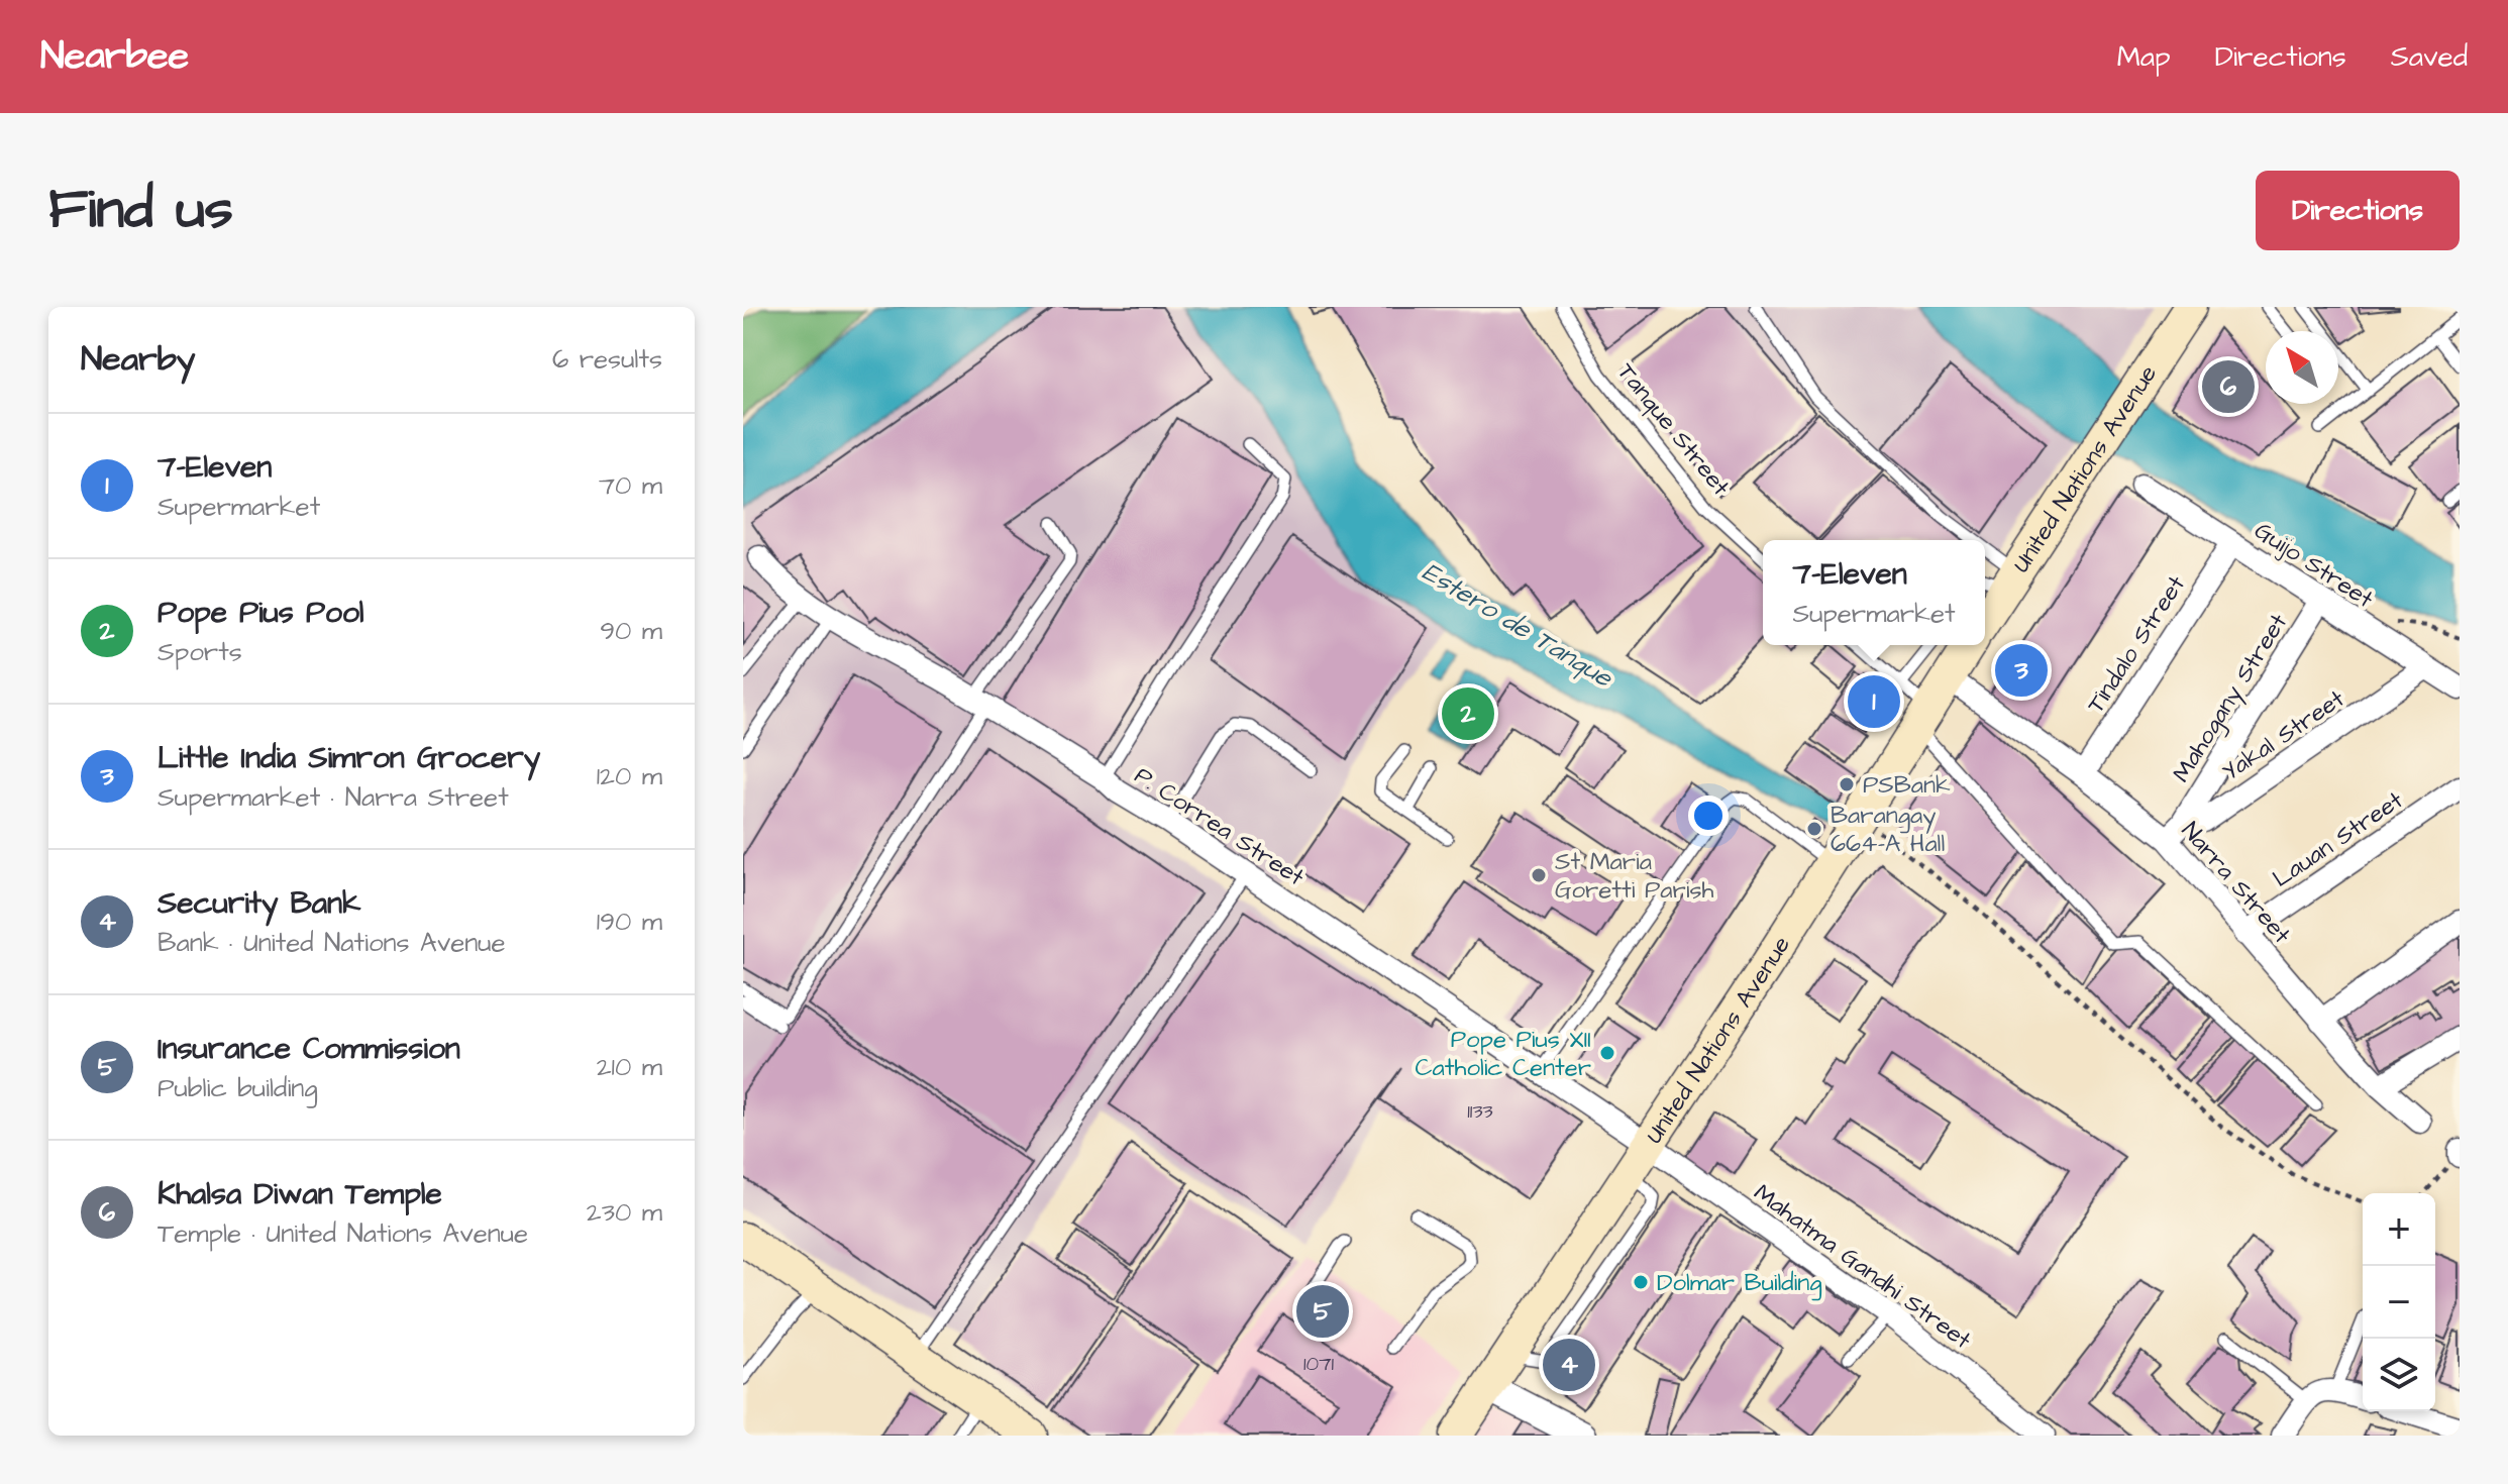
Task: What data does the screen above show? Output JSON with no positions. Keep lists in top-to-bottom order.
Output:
{
  "streets": {
    "main road": ["United Nations Avenue"],
    "street": [
      "Guijo Street",
      "Tindalo Street",
      "Mahogany Street",
      "Yakal Street",
      "P. Correa Street",
      "Lauan Street",
      "Narra Street",
      "Mahatma Gandhi Street"
    ],
    "lane": ["Tanque Street"]
  },
  "crossings": [
    ["United Nations Avenue", "P. Correa Street"],
    ["United Nations Avenue", "Narra Street"],
    ["United Nations Avenue", "Mahatma Gandhi Street"],
    ["Guijo Street", "Tindalo Street"],
    ["Guijo Street", "Mahogany Street"],
    ["Guijo Street", "Yakal Street"],
    ["Tindalo Street", "Narra Street"],
    ["Mahogany Street", "Yakal Street"],
    ["Mahogany Street", "Narra Street"],
    ["Yakal Street", "Narra Street"],
    ["P. Correa Street", "Mahatma Gandhi Street"],
    ["Lauan Street", "Narra Street"]
  ],
  "water": ["Estero de Tanque"],
  "places": [
    "PSBank",
    "Barangay 664-A Hall",
    "St Maria Goretti Parish",
    "Pope Pius XII Catholic Center",
    "Dolmar Building"
  ],
  "house_numbers": ["1133", "1071"],
  "north": "top left",
  "page": {
    "header": "Nearbee",
    "nav": ["Map", "Directions", "Saved"],
    "title": "Find us",
    "buttons": "Directions",
    "heading": ["Nearby", "6 results"],
    "pins": [
      "6",
      "3",
      "1",
      "2",
      "5",
      "4"
    ],
    "list": [
      {
        "mark": "1",
        "name": "7-Eleven",
        "note": "Supermarket",
        "value": "70 m"
      },
      {
        "mark": "2",
        "name": "Pope Pius Pool",
        "note": "Sports",
        "value": "90 m"
      },
      {
        "mark": "3",
        "name": "Little India Simron Grocery",
        "note": "Supermarket · Narra Street",
        "value": "120 m"
      },
      {
        "mark": "4",
        "name": "Security Bank",
        "note": "Bank · United Nations Avenue",
        "value": "190 m"
      },
      {
        "mark": "5",
        "name": "Insurance Commission",
        "note": "Public building",
        "value": "210 m"
      },
      {
        "mark": "6",
        "name": "Khalsa Diwan Temple",
        "note": "Temple · United Nations Avenue",
        "value": "230 m"
      }
    ],
    "popup": ["7-Eleven", "Supermarket"],
    "map_buttons": ["+", "−"]
  }
}
